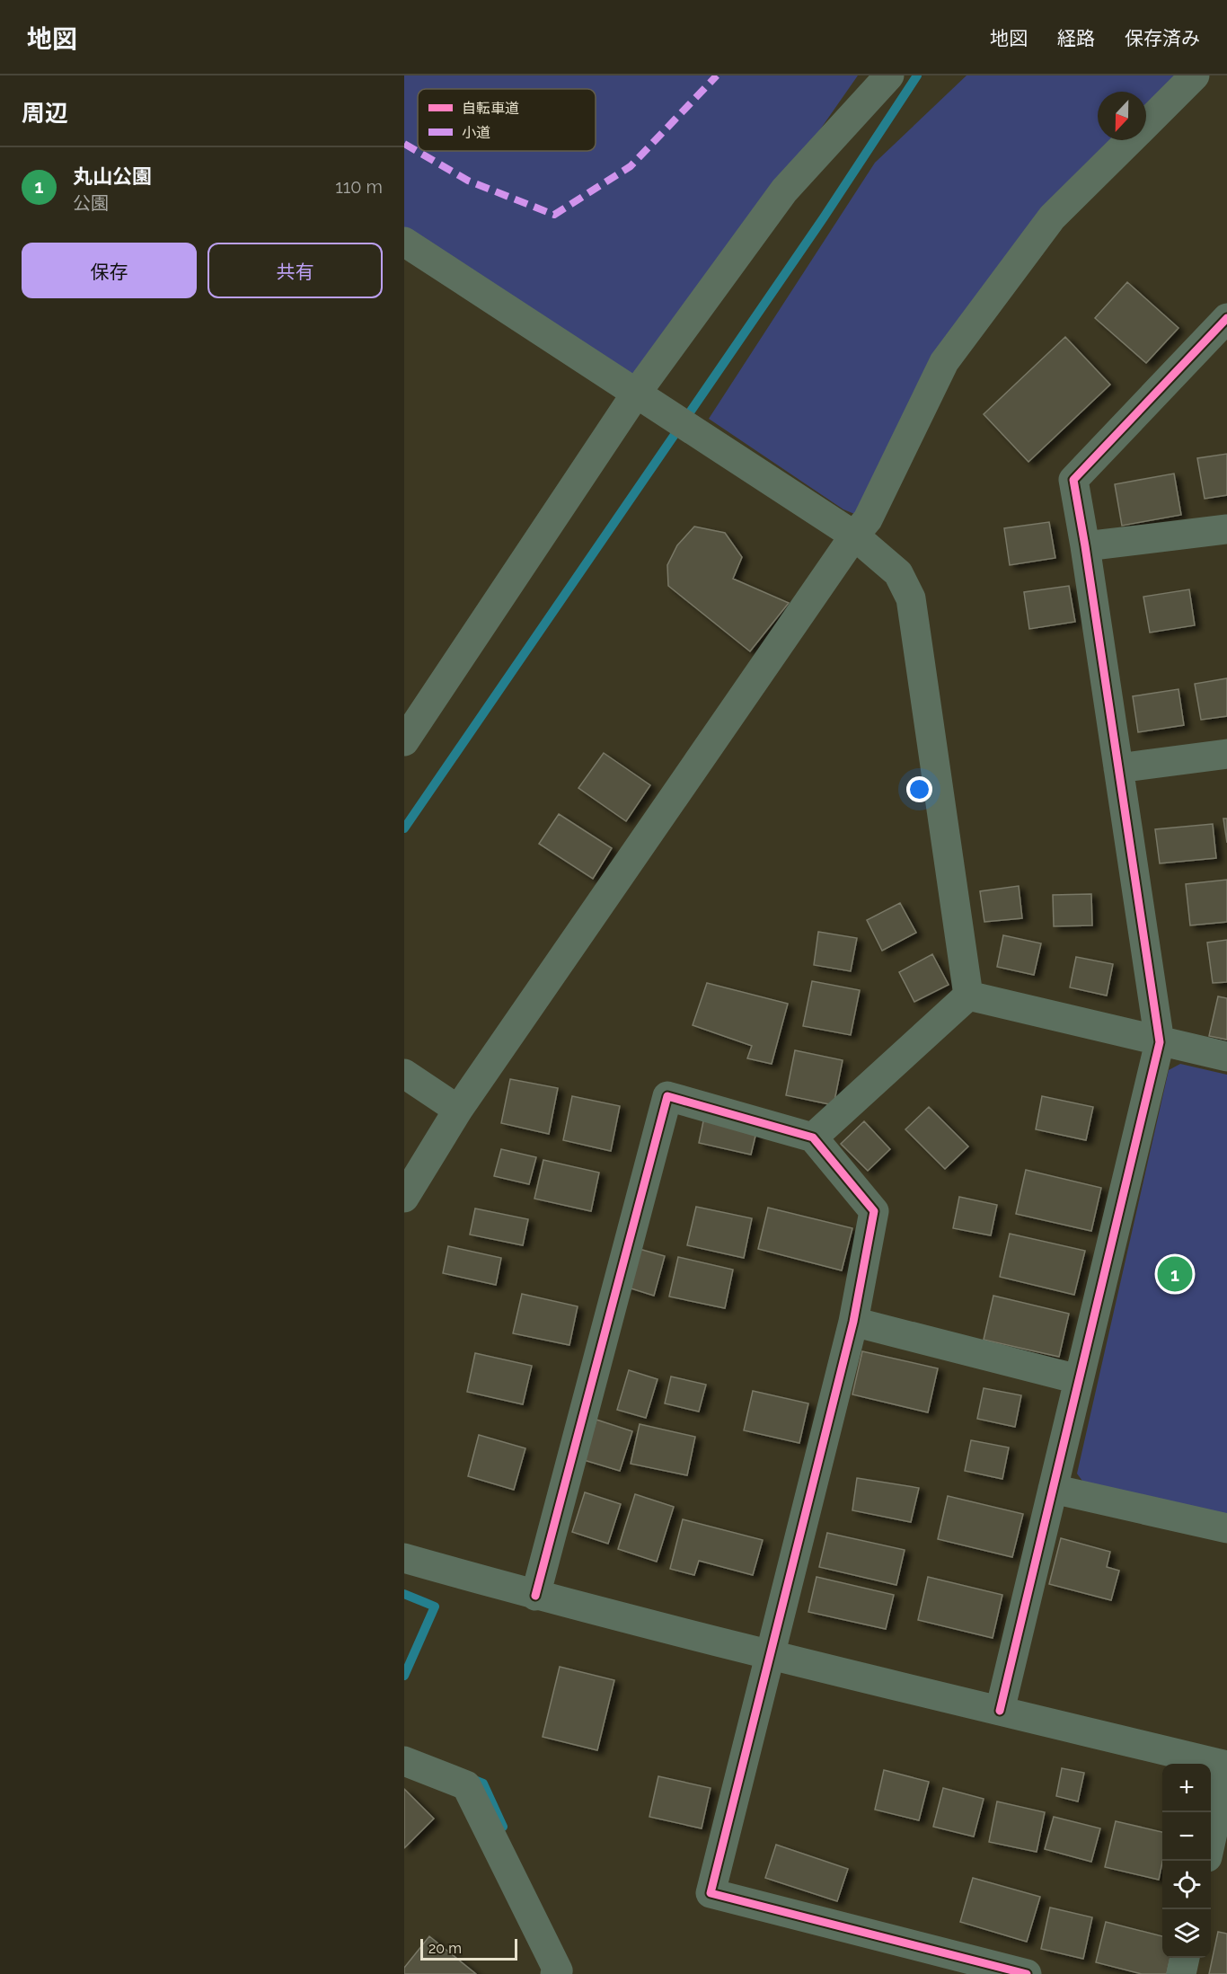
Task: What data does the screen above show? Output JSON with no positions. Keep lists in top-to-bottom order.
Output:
{
  "legend": ["自転車道", "小道"],
  "scale_bar": "20 m",
  "north": "bottom",
  "page": {
    "header": "地図",
    "nav": ["地図", "経路", "保存済み"],
    "heading": "周辺",
    "list": [
      {
        "mark": "1",
        "name": "丸山公園",
        "note": "公園",
        "value": "110 m"
      }
    ],
    "buttons": ["保存", "共有"],
    "pins": "1",
    "map_buttons": ["+", "−"],
    "scale": "20 m"
  }
}
